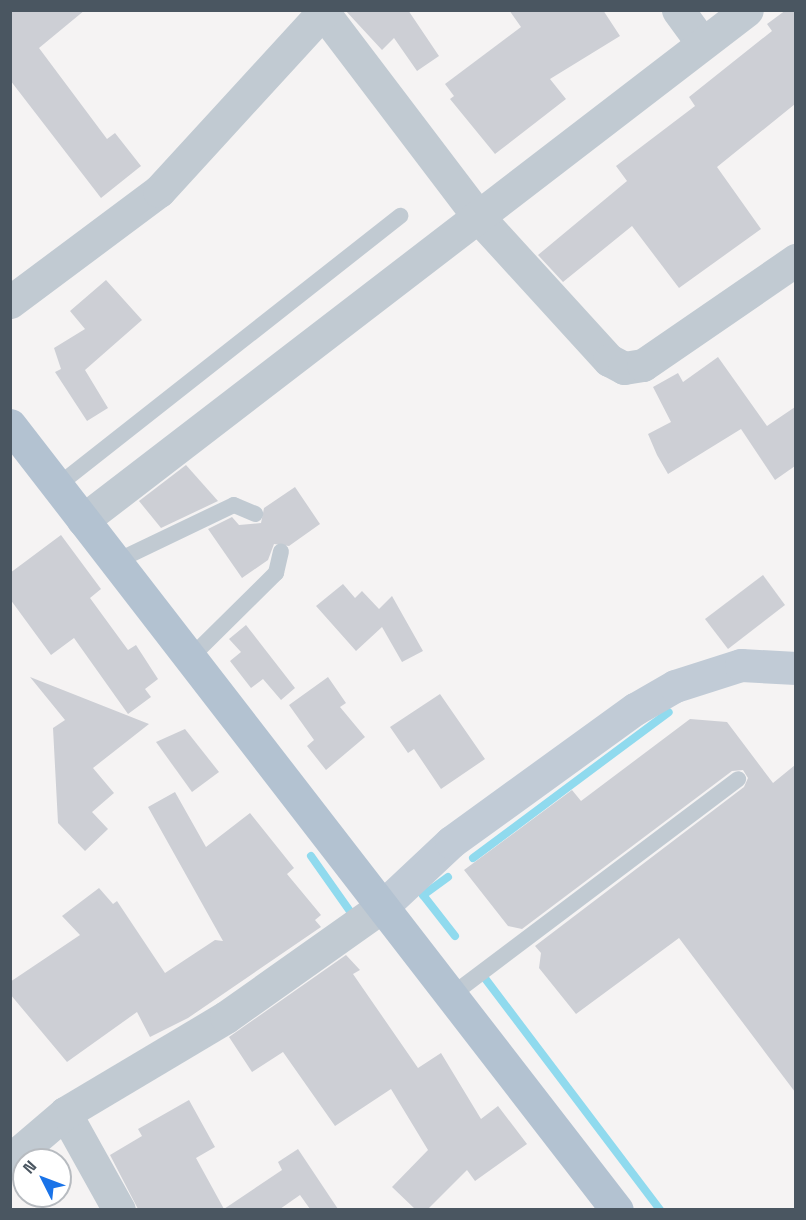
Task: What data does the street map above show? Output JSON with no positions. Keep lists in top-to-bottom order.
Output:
{
  "north": "top left"
}
